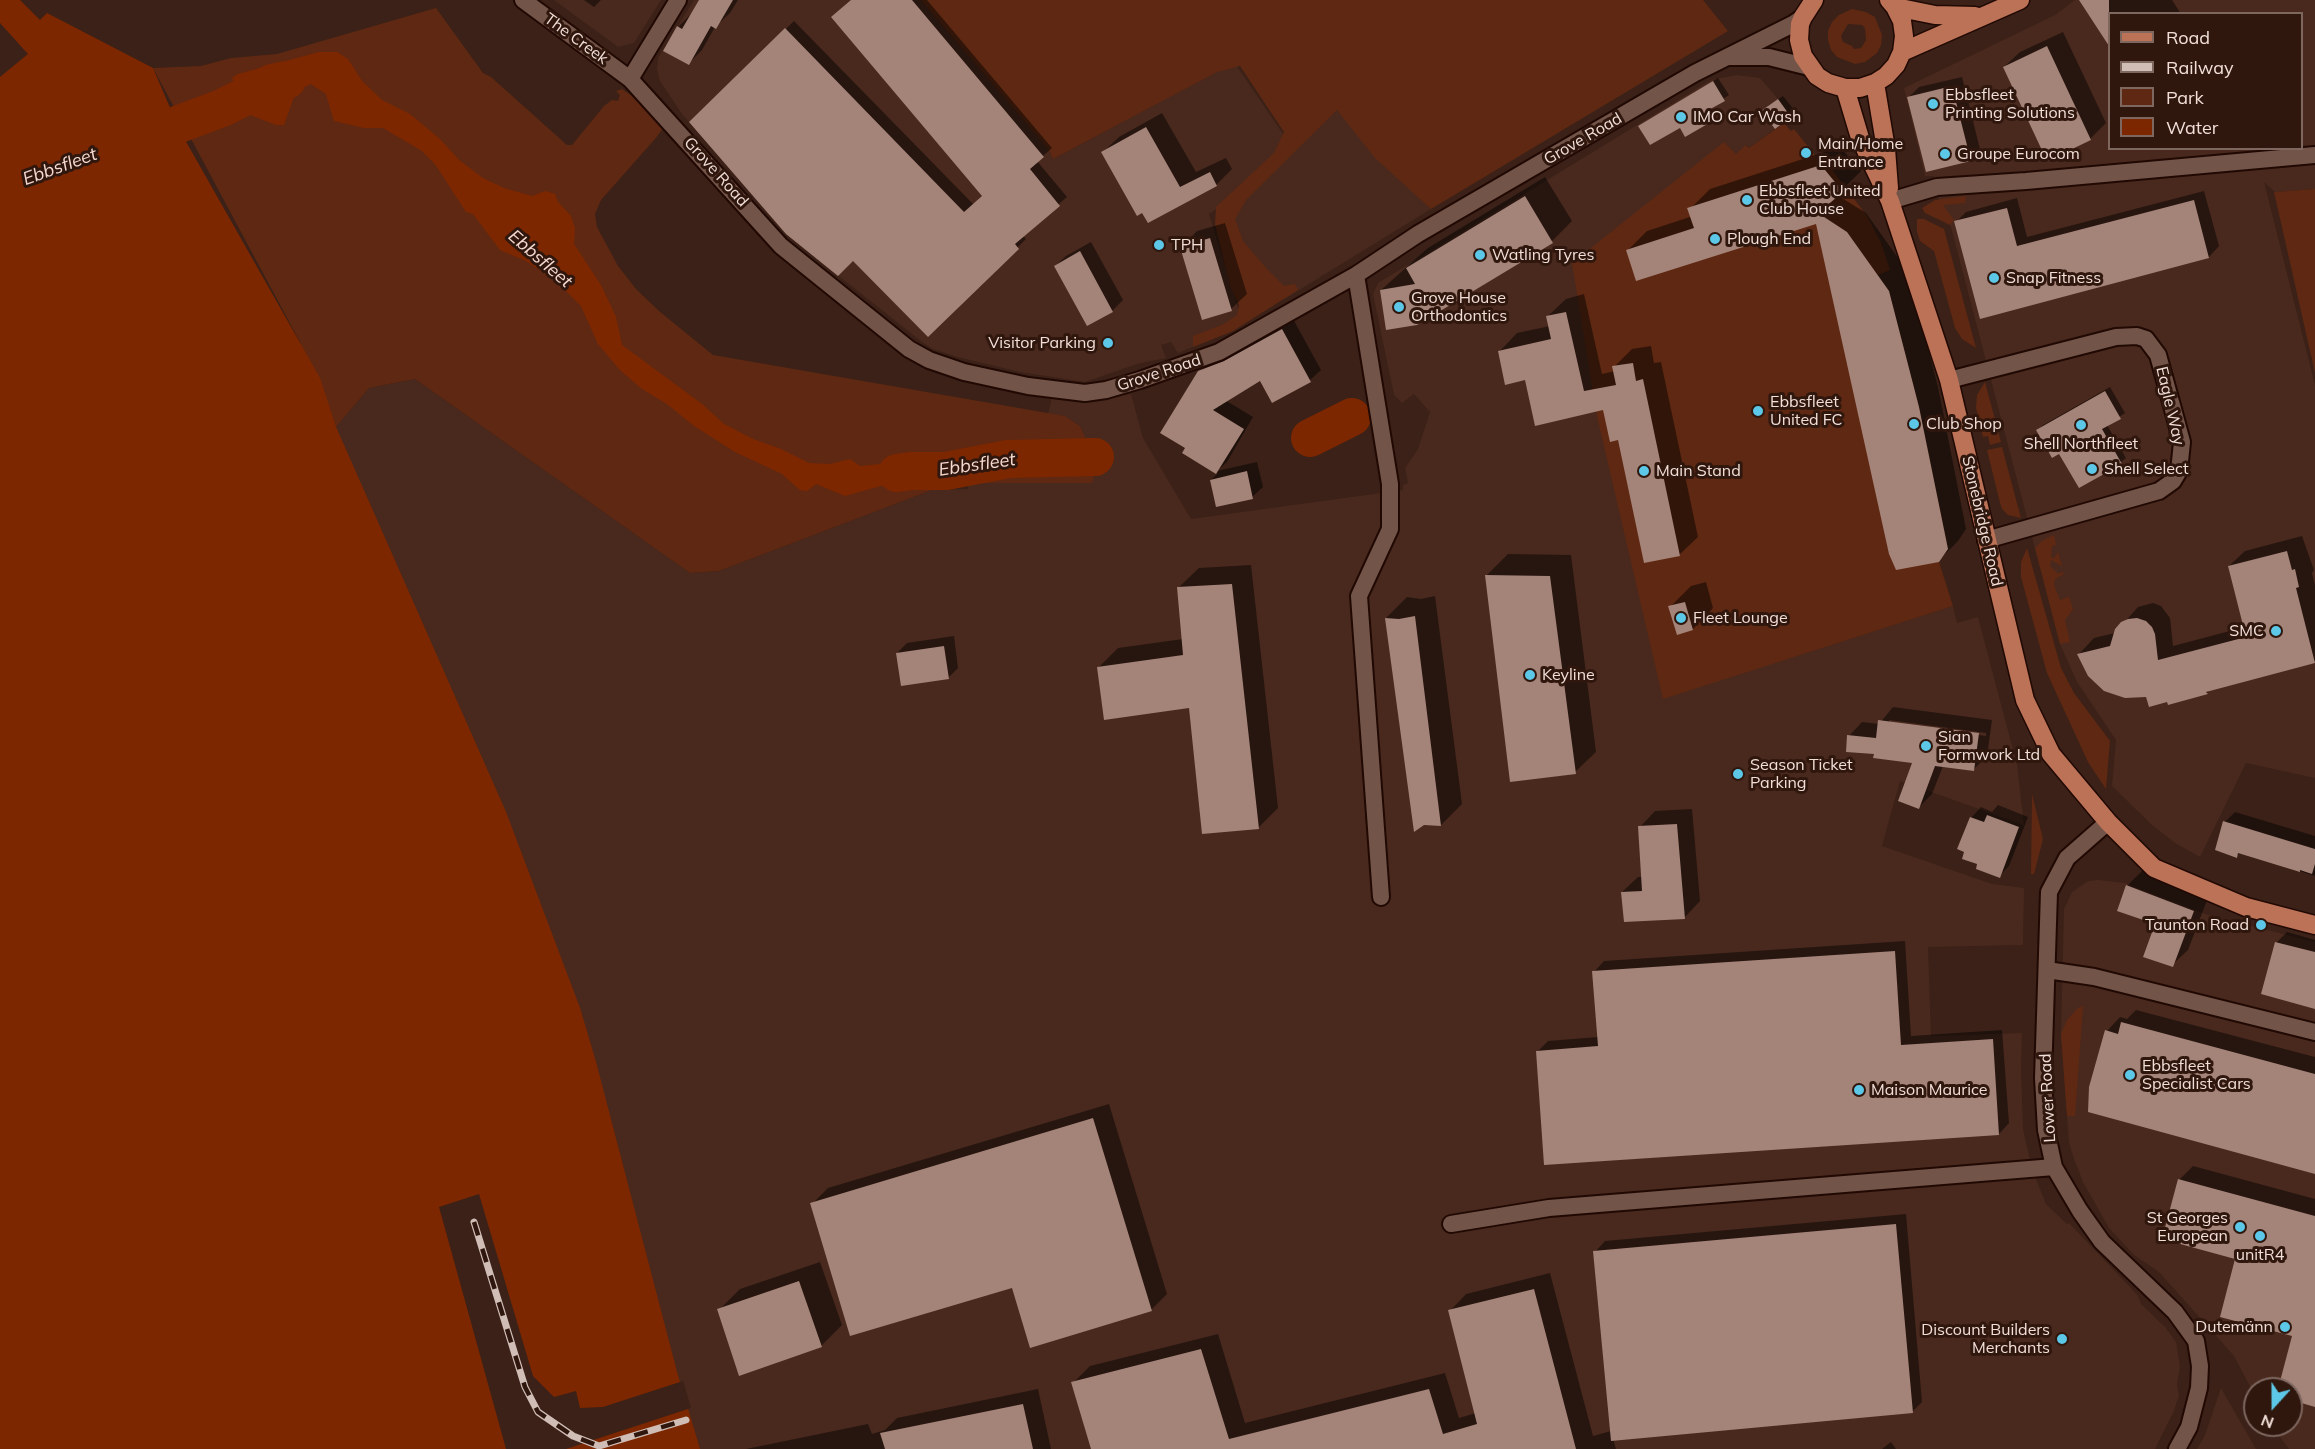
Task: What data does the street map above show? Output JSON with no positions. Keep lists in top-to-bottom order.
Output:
{
  "streets": {
    "main road": ["Stonebridge Road"],
    "street": [
      "The Creek",
      "Grove Road",
      "Eagle Way",
      "Lower Road"
    ]
  },
  "crossings": [
    ["The Creek", "Grove Road"],
    ["Eagle Way", "Stonebridge Road"],
    ["Stonebridge Road", "Lower Road"]
  ],
  "water": ["Ebbsfleet"],
  "places": [
    "Ebbsfleet Printing Solutions",
    "IMO Car Wash",
    "Main/Home Entrance",
    "Groupe Eurocom",
    "Ebbsfleet United Club House",
    "Plough End",
    "TPH",
    "Watling Tyres",
    "Snap Fitness",
    "Grove House Orthodontics",
    "Visitor Parking",
    "Ebbsfleet United FC",
    "Club Shop",
    "Shell Northfleet",
    "Shell Select",
    "Main Stand",
    "Fleet Lounge",
    "SMC",
    "Keyline",
    "Sian Formwork Ltd",
    "Season Ticket Parking",
    "Taunton Road",
    "Ebbsfleet Specialist Cars",
    "Maison Maurice",
    "St Georges European",
    "unitR4",
    "Dutemänn",
    "Discount Builders Merchants"
  ],
  "legend": [
    "Road",
    "Railway",
    "Park",
    "Water"
  ],
  "north": "bottom"
}
